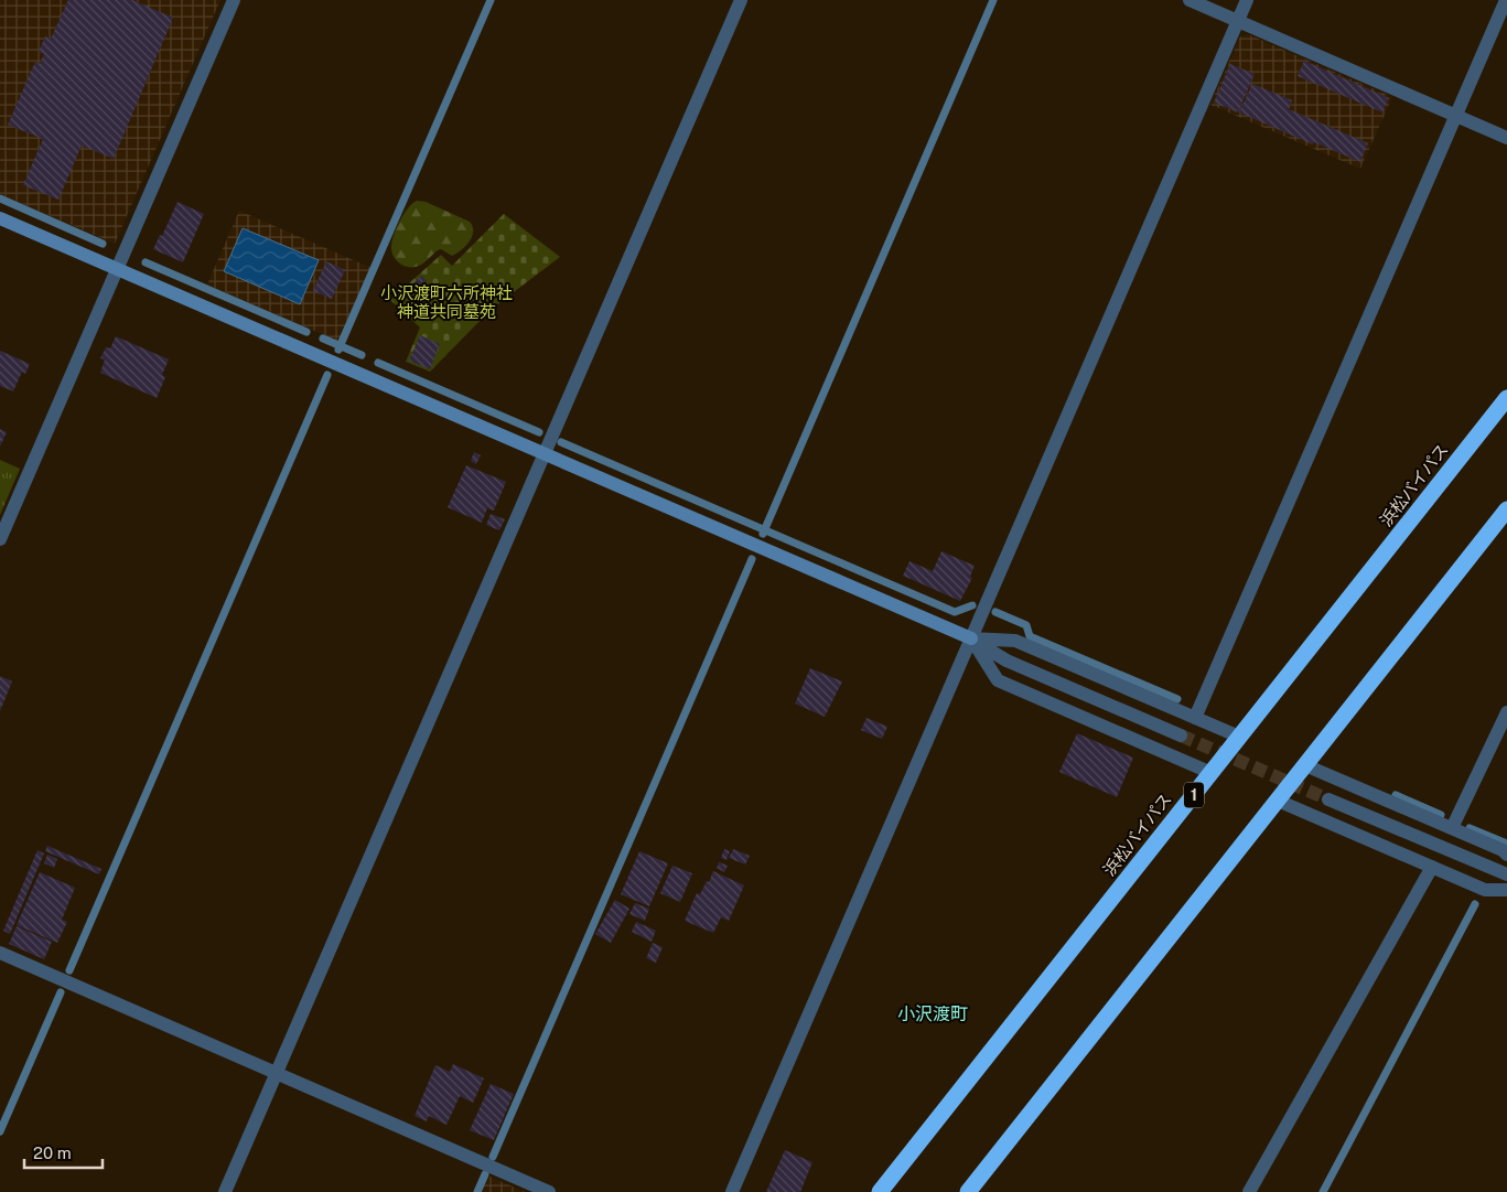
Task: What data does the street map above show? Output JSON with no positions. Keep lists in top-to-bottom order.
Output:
{
  "streets": {
    "highway": ["浜松バイパス", "1"]
  },
  "districts": ["小沢渡町"],
  "parks": ["小沢渡町六所神社 神道共同墓苑"],
  "scale_bar": "20 m"
}
